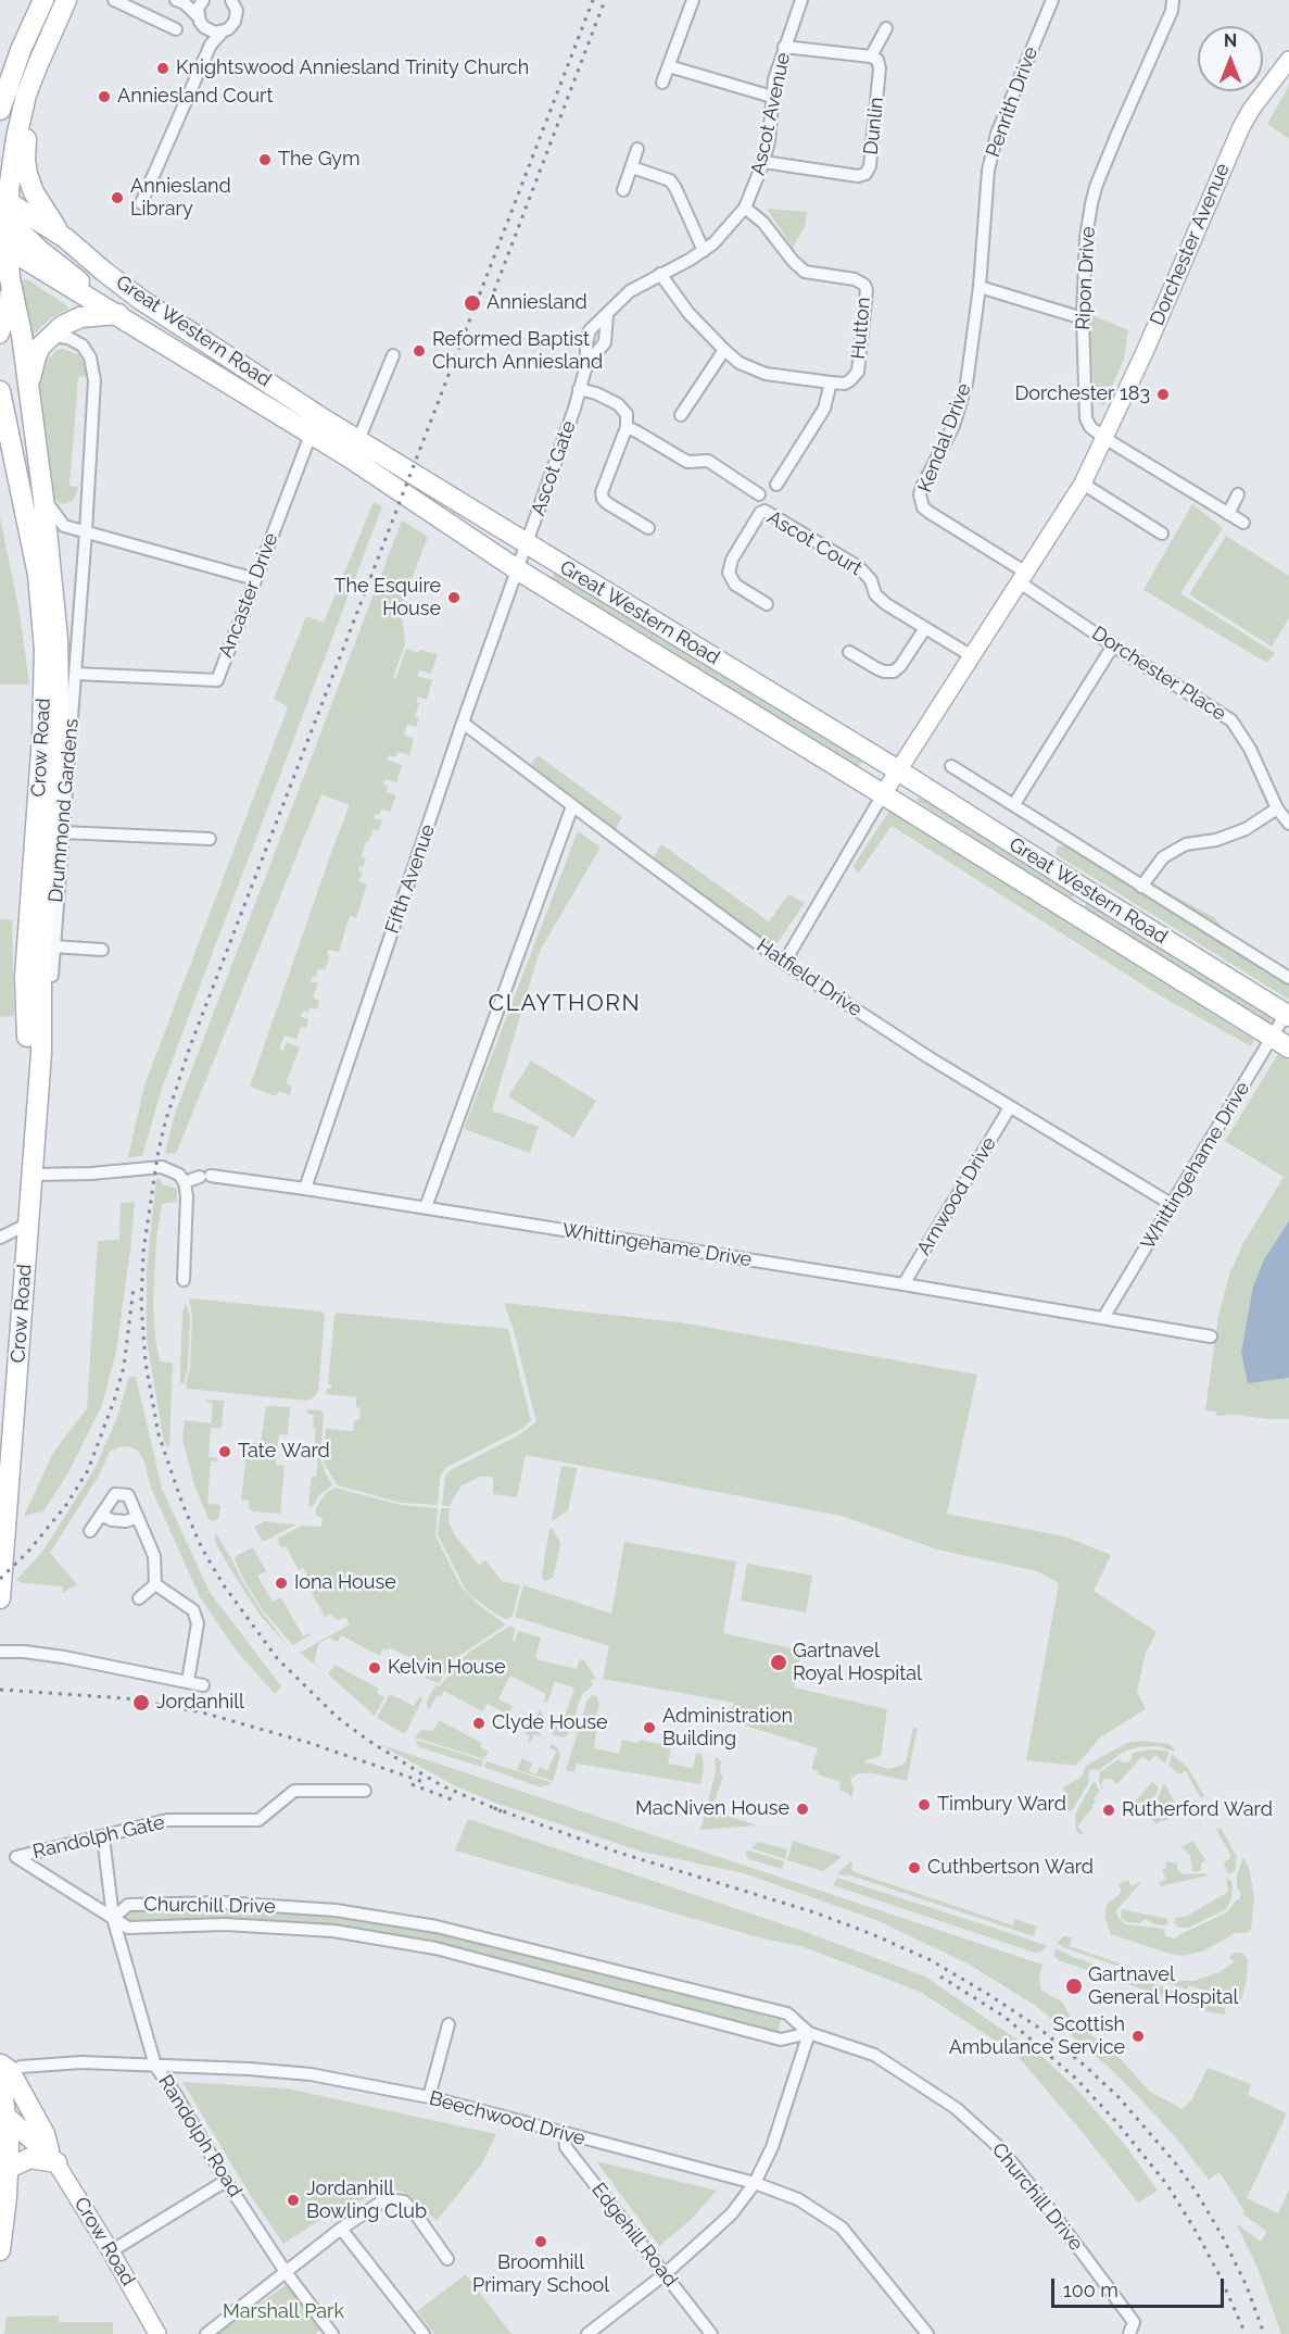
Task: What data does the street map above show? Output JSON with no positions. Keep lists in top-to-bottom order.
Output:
{
  "streets": {
    "main road": ["Great Western Road", "Crow Road"],
    "street": [
      "Penrith Drive",
      "Ascot Avenue",
      "Dunlin",
      "Dorchester Avenue",
      "Ripon Drive",
      "Hutton",
      "Kendal Drive",
      "Ascot Gate",
      "Ascot Court",
      "Ancaster Drive",
      "Dorchester Place",
      "Drummond Gardens",
      "Fifth Avenue",
      "Hatfield Drive",
      "Whittingehame Drive",
      "Arnwood Drive",
      "Randolph Gate",
      "Churchill Drive",
      "Beechwood Drive",
      "Randolph Road",
      "Edgehill Road"
    ]
  },
  "crossings": [
    ["Penrith Drive", "Kendal Drive"],
    ["Ascot Avenue", "Dunlin"],
    ["Ascot Avenue", "Hutton"],
    ["Ascot Avenue", "Ascot Gate"],
    ["Dorchester Avenue", "Ripon Drive"],
    ["Dorchester Avenue", "Great Western Road"],
    ["Dorchester Avenue", "Kendal Drive"],
    ["Dorchester Avenue", "Ascot Court"],
    ["Dorchester Avenue", "Dorchester Place"],
    ["Great Western Road", "Ascot Gate"],
    ["Great Western Road", "Ancaster Drive"],
    ["Great Western Road", "Crow Road"],
    ["Great Western Road", "Fifth Avenue"],
    ["Great Western Road", "Whittingehame Drive"],
    ["Kendal Drive", "Dorchester Place"],
    ["Ascot Gate", "Fifth Avenue"],
    ["Ancaster Drive", "Crow Road"],
    ["Ancaster Drive", "Drummond Gardens"],
    ["Fifth Avenue", "Hatfield Drive"],
    ["Fifth Avenue", "Whittingehame Drive"],
    ["Hatfield Drive", "Whittingehame Drive"],
    ["Hatfield Drive", "Arnwood Drive"],
    ["Whittingehame Drive", "Arnwood Drive"],
    ["Randolph Gate", "Churchill Drive"],
    ["Randolph Gate", "Randolph Road"],
    ["Churchill Drive", "Randolph Road"],
    ["Beechwood Drive", "Randolph Road"],
    ["Beechwood Drive", "Edgehill Road"]
  ],
  "districts": ["CLAYTHORN"],
  "parks": ["Marshall Park"],
  "places": [
    "Knightswood Anniesland Trinity Church",
    "Anniesland Court",
    "The Gym",
    "Anniesland Library",
    "Anniesland",
    "Reformed Baptist Church Anniesland",
    "Dorchester 183",
    "The Esquire House",
    "Tate Ward",
    "Iona House",
    "Gartnavel Royal Hospital",
    "Kelvin House",
    "Jordanhill",
    "Clyde House",
    "Administration Building",
    "Timbury Ward",
    "MacNiven House",
    "Rutherford Ward",
    "Cuthbertson Ward",
    "Gartnavel General Hospital",
    "Scottish Ambulance Service",
    "Jordanhill Bowling Club",
    "Broomhill Primary School"
  ],
  "scale_bar": "100 m",
  "north": "top"
}
